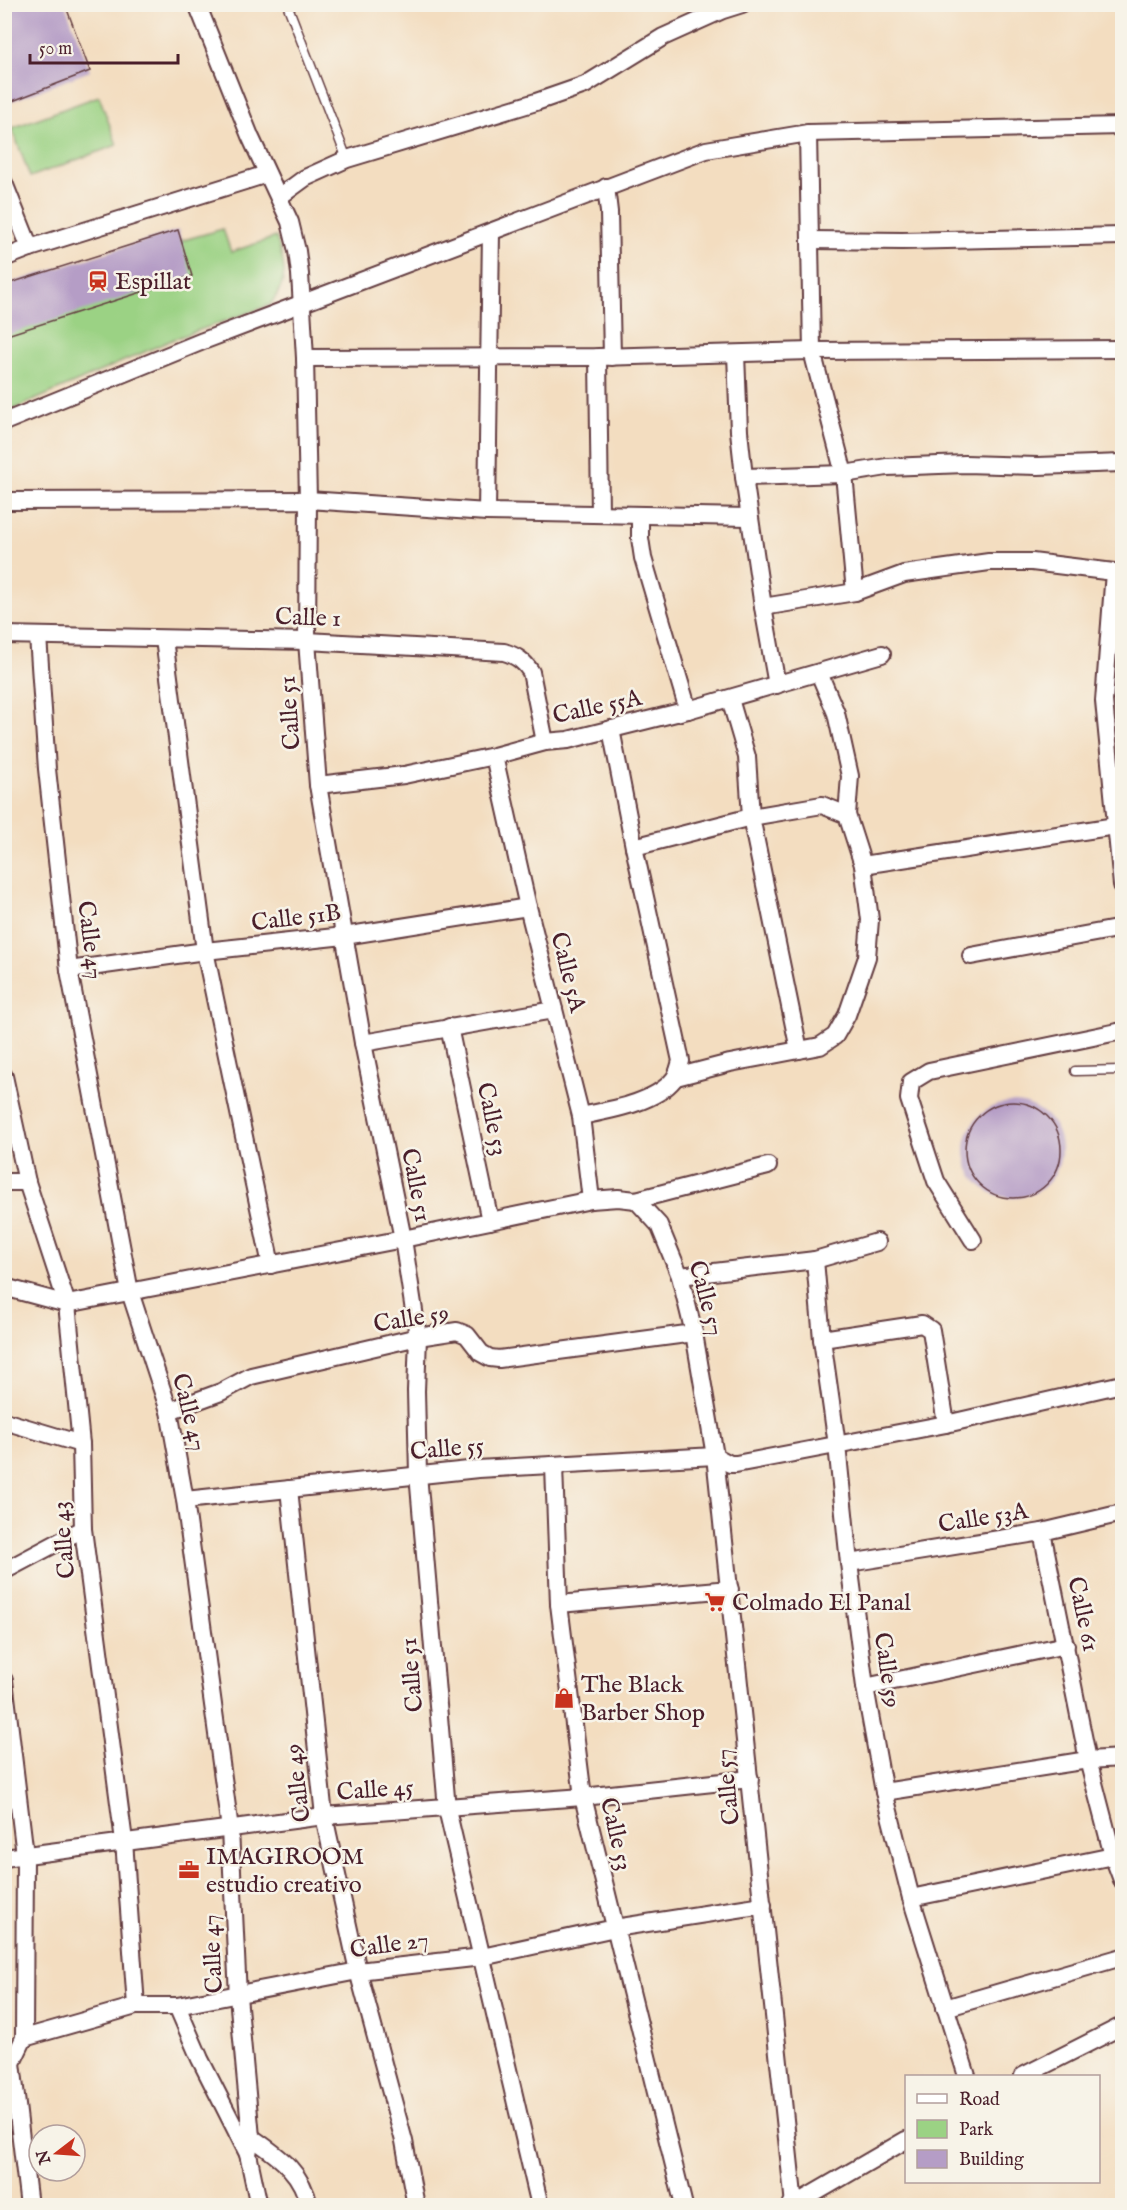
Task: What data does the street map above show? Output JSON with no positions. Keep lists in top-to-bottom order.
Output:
{
  "streets": {
    "street": [
      "Calle 1",
      "Calle 55A",
      "Calle 51",
      "Calle 51B",
      "Calle 47",
      "Calle 5A",
      "Calle 53",
      "Calle 57",
      "Calle 59",
      "Calle 55",
      "Calle 53A",
      "Calle 43",
      "Calle 61",
      "Calle 49",
      "Calle 45",
      "Calle 27"
    ]
  },
  "crossings": [
    ["Calle 1", "Calle 55A"],
    ["Calle 1", "Calle 51"],
    ["Calle 1", "Calle 47"],
    ["Calle 55A", "Calle 51"],
    ["Calle 55A", "Calle 5A"],
    ["Calle 51", "Calle 51B"],
    ["Calle 51", "Calle 59"],
    ["Calle 51", "Calle 55"],
    ["Calle 51", "Calle 45"],
    ["Calle 51", "Calle 27"],
    ["Calle 51B", "Calle 47"],
    ["Calle 51B", "Calle 5A"],
    ["Calle 47", "Calle 59"],
    ["Calle 47", "Calle 55"],
    ["Calle 47", "Calle 45"],
    ["Calle 47", "Calle 27"],
    ["Calle 53", "Calle 55"],
    ["Calle 53", "Calle 45"],
    ["Calle 53", "Calle 27"],
    ["Calle 57", "Calle 59"],
    ["Calle 57", "Calle 55"],
    ["Calle 57", "Calle 45"],
    ["Calle 57", "Calle 27"],
    ["Calle 59", "Calle 55"],
    ["Calle 59", "Calle 53A"],
    ["Calle 55", "Calle 49"],
    ["Calle 53A", "Calle 61"],
    ["Calle 43", "Calle 45"],
    ["Calle 43", "Calle 27"],
    ["Calle 49", "Calle 45"],
    ["Calle 49", "Calle 27"]
  ],
  "places": {
    "station": ["Espillat"],
    "supermarket": ["Colmado El Panal"],
    "shop": ["The Black Barber Shop"],
    "office": ["IMAGIROOM estudio creativo"]
  },
  "legend": ["Road", "Park", "Building"],
  "scale_bar": "50 m",
  "north": "left"
}
